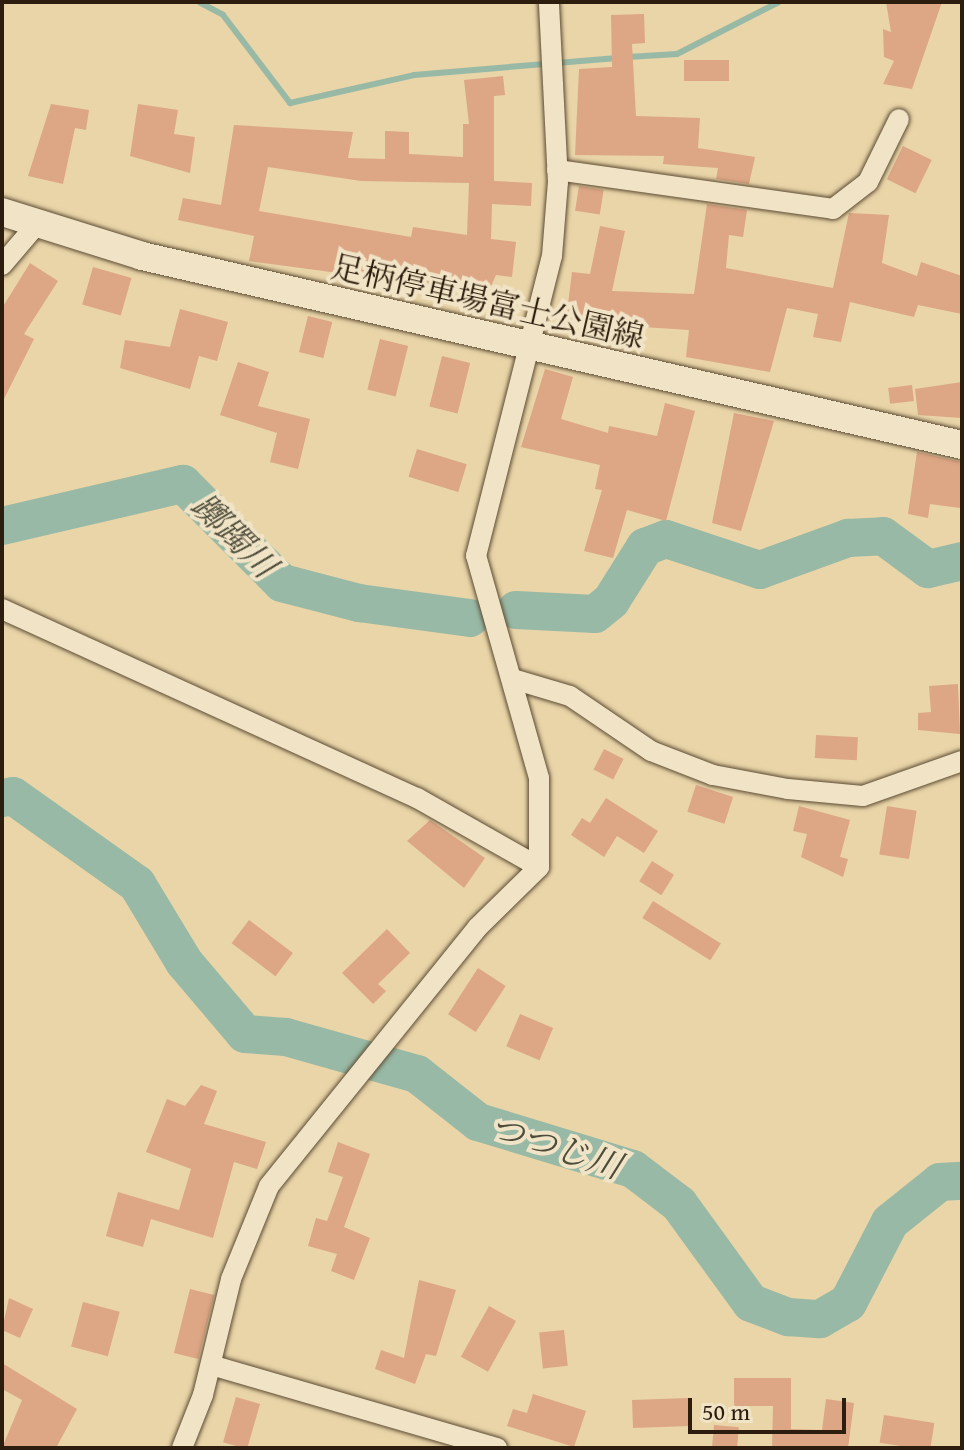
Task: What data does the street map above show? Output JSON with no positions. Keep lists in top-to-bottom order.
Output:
{
  "streets": {
    "main road": ["足柄停車場富士公園線"]
  },
  "water": ["躑躅川", "つつじ川"],
  "scale_bar": "50 m"
}
